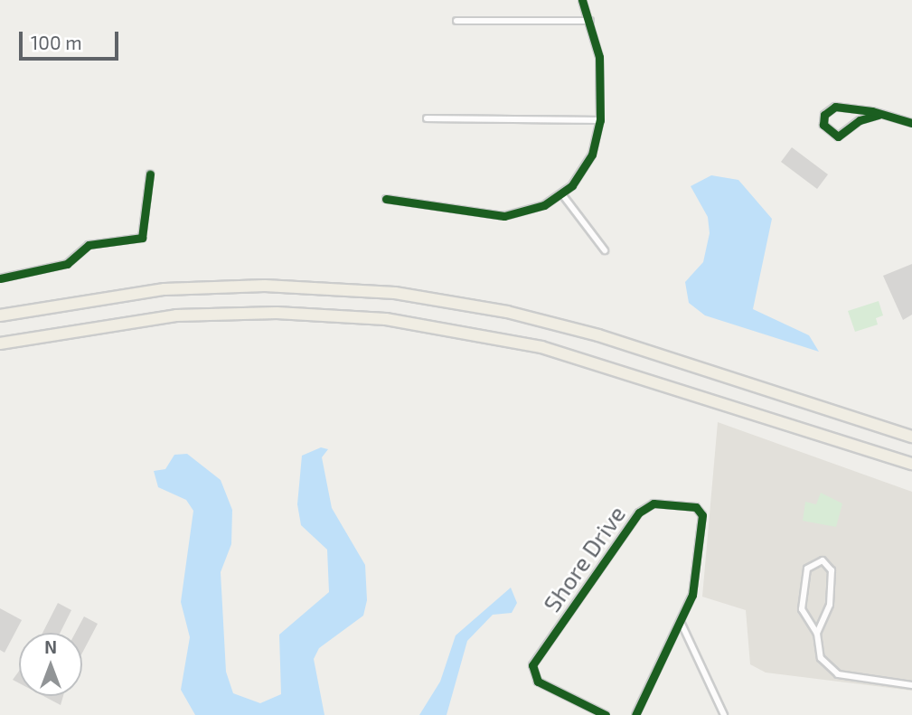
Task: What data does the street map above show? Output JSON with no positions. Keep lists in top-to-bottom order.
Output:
{
  "streets": {
    "street": ["Shore Drive"]
  },
  "scale_bar": "100 m",
  "north": "top"
}
